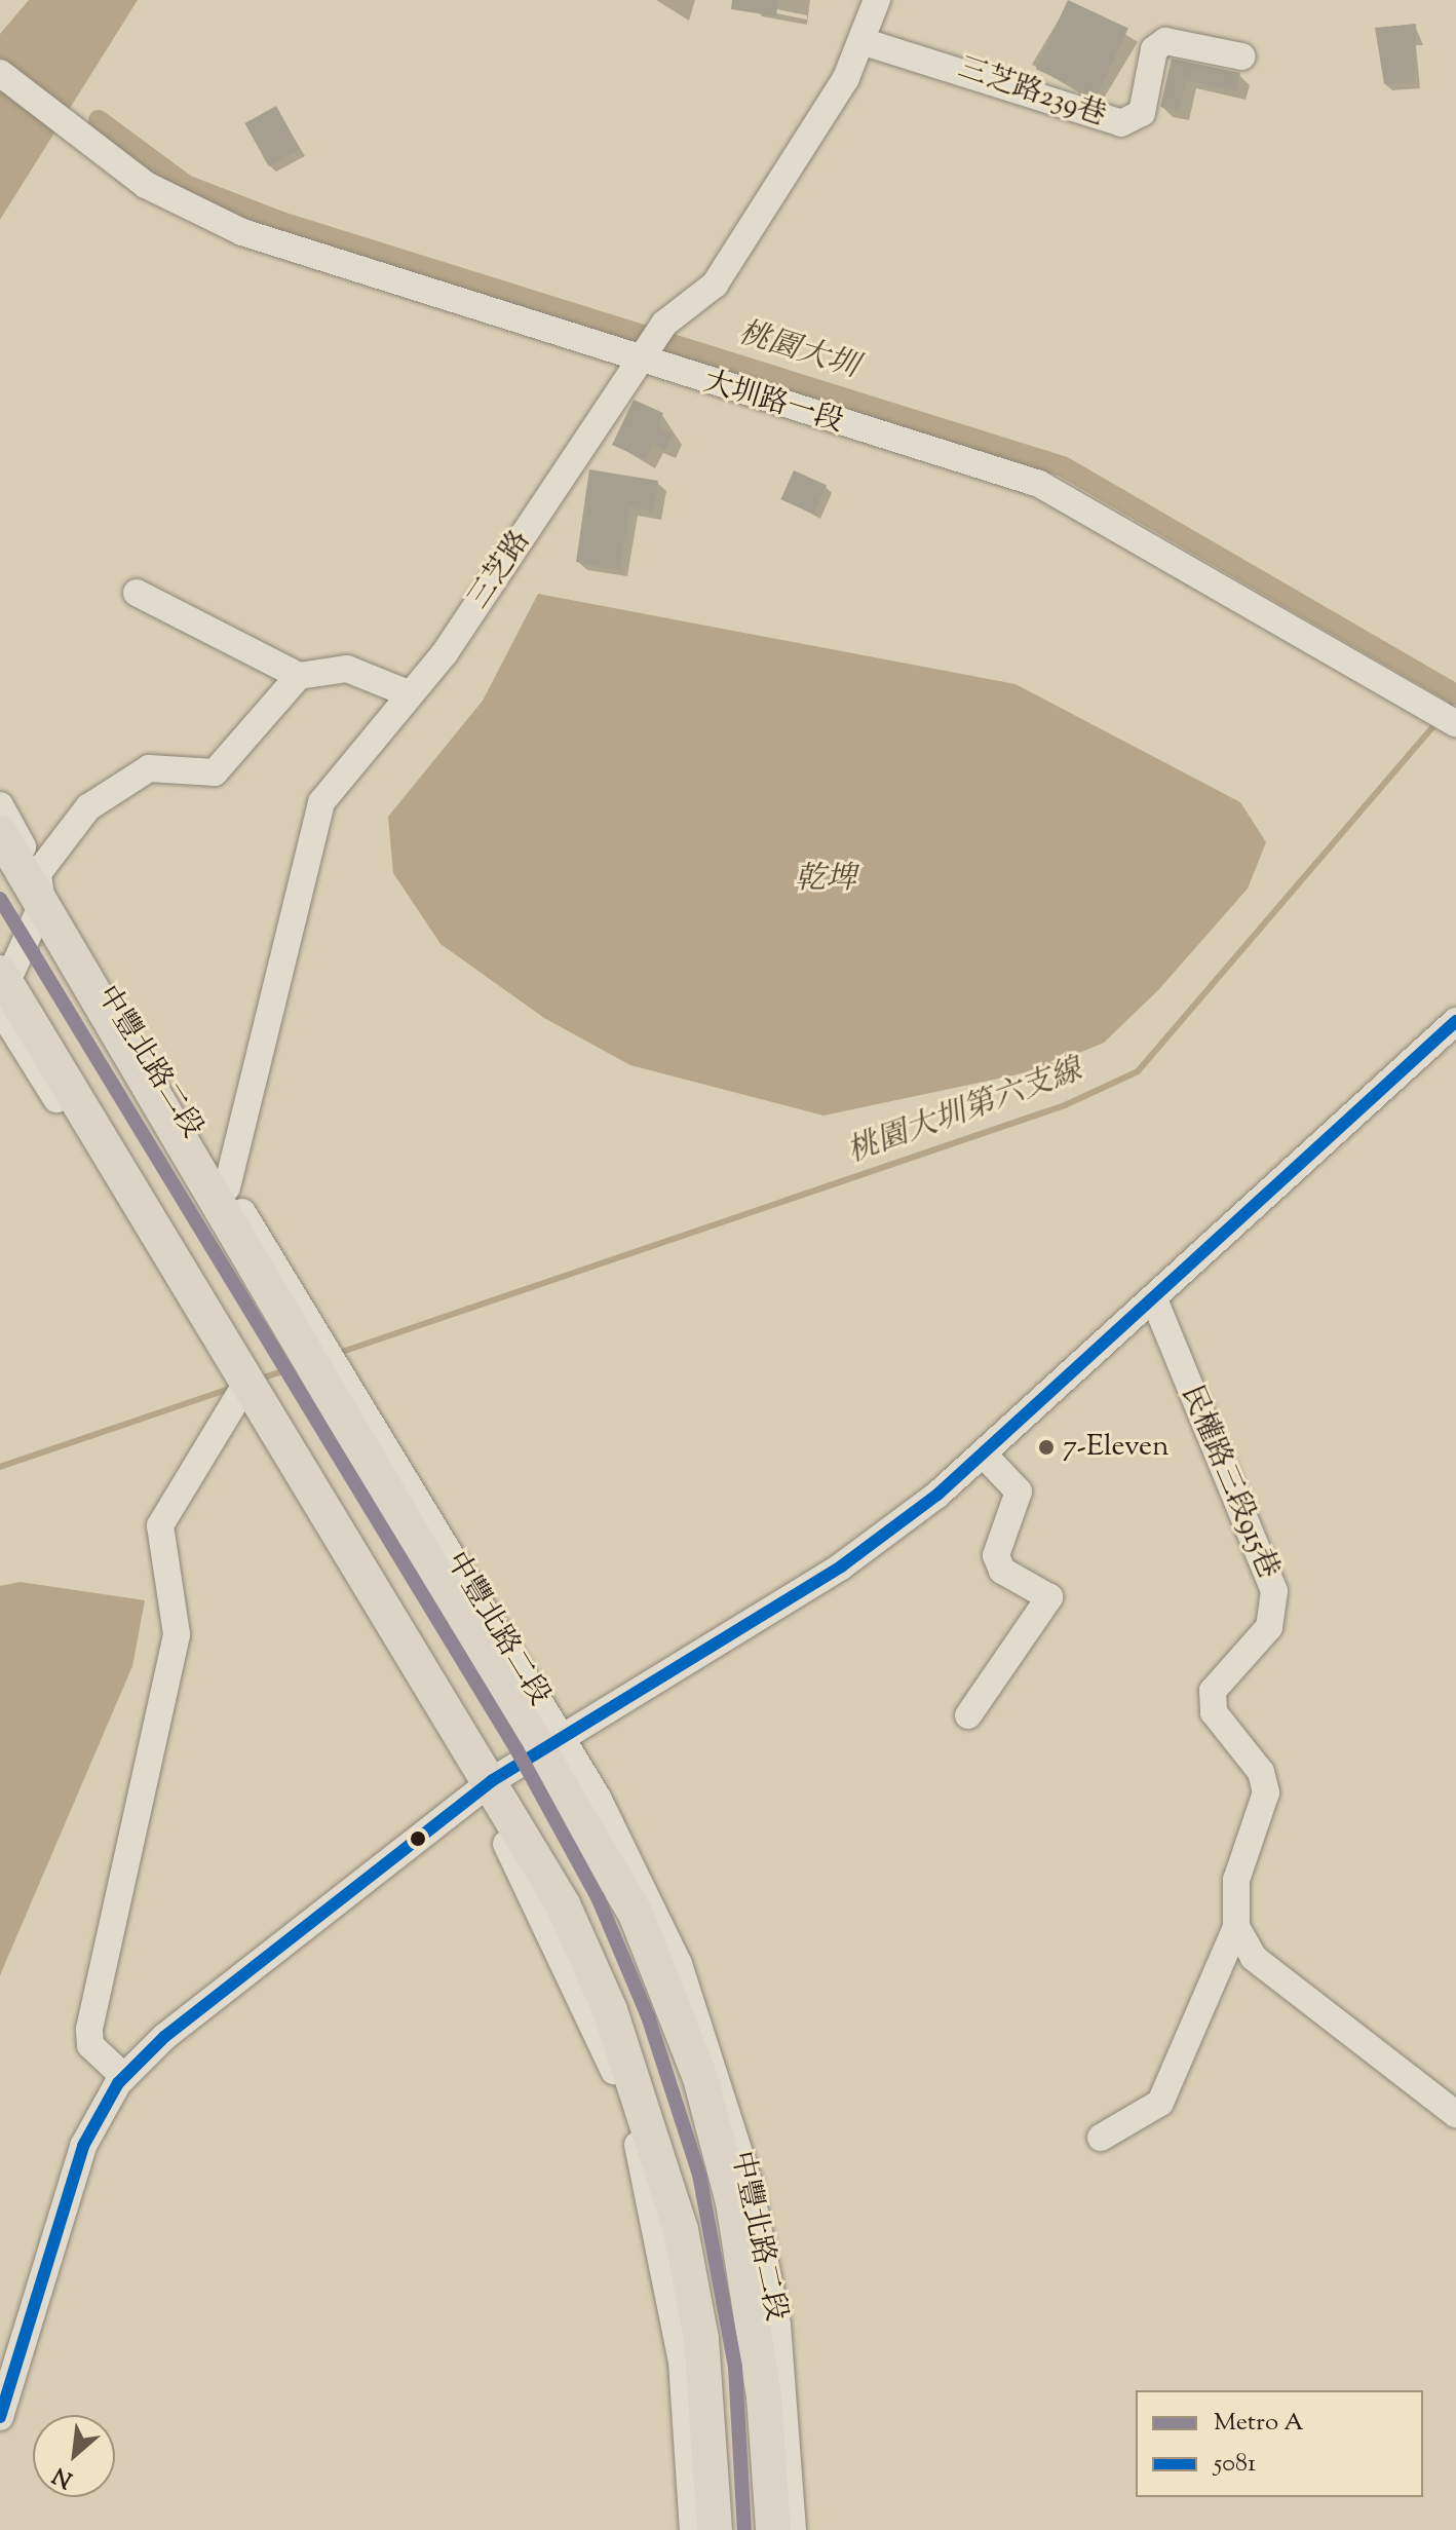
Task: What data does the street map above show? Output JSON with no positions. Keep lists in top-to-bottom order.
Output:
{
  "streets": {
    "main road": ["中豐北路二段"],
    "street": [
      "三芝路239巷",
      "大圳路一段",
      "三芝路",
      "民權路三段915巷"
    ]
  },
  "crossings": [
    ["三芝路239巷", "三芝路"],
    ["大圳路一段", "三芝路"],
    ["三芝路", "中豐北路二段"]
  ],
  "water": ["桃園大圳", "乾埤", "桃園大圳第六支線"],
  "places": ["7-Eleven"],
  "lines": ["metro line A", "transit line 5081"],
  "legend": ["Metro A", "5081"],
  "north": "bottom left"
}
